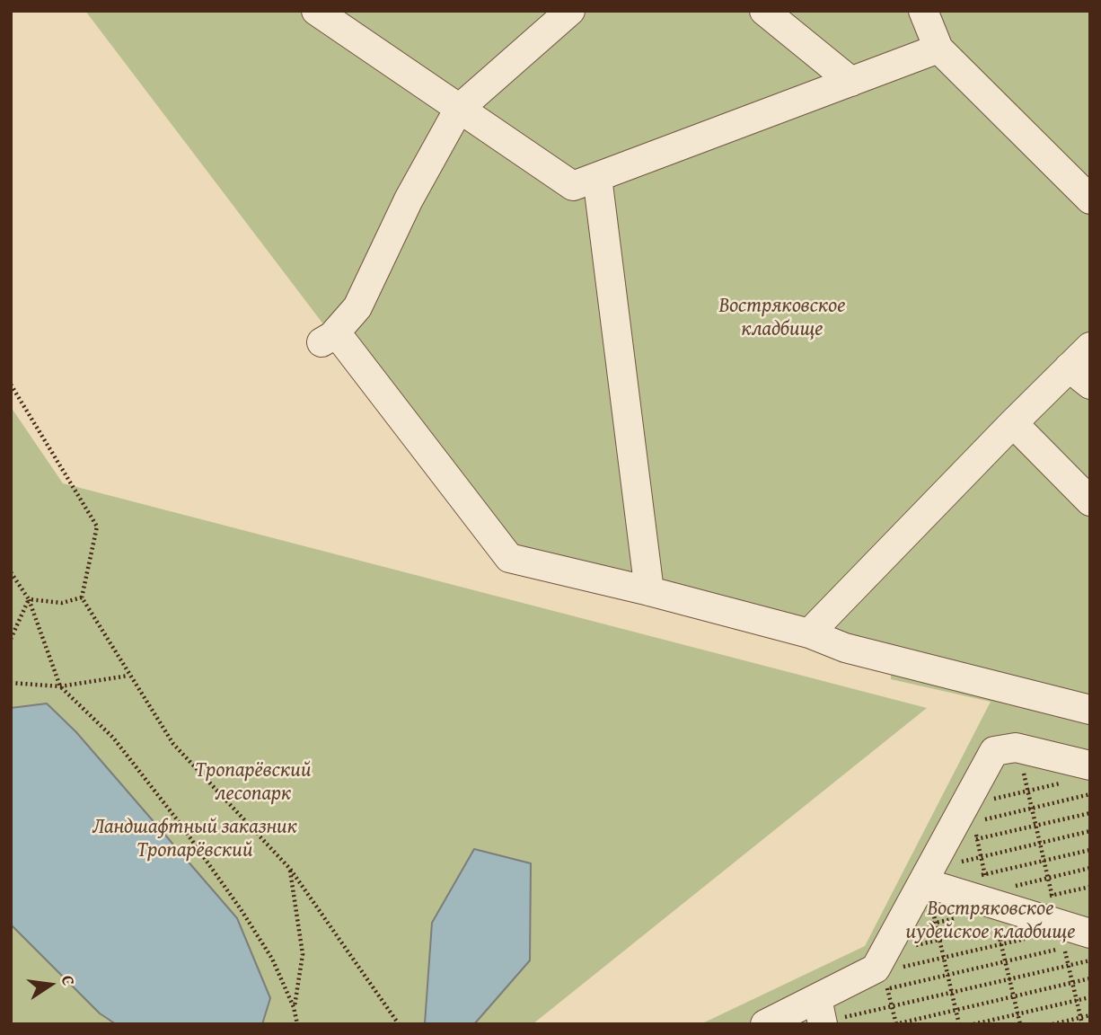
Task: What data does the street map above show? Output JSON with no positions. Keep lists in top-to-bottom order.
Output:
{
  "parks": [
    "Востряковское кладбище",
    "Тропарёвский лесопарк",
    "Ландшафтный заказник Тропарёвский",
    "Востряковское иудейское кладбище"
  ],
  "north": "right"
}
